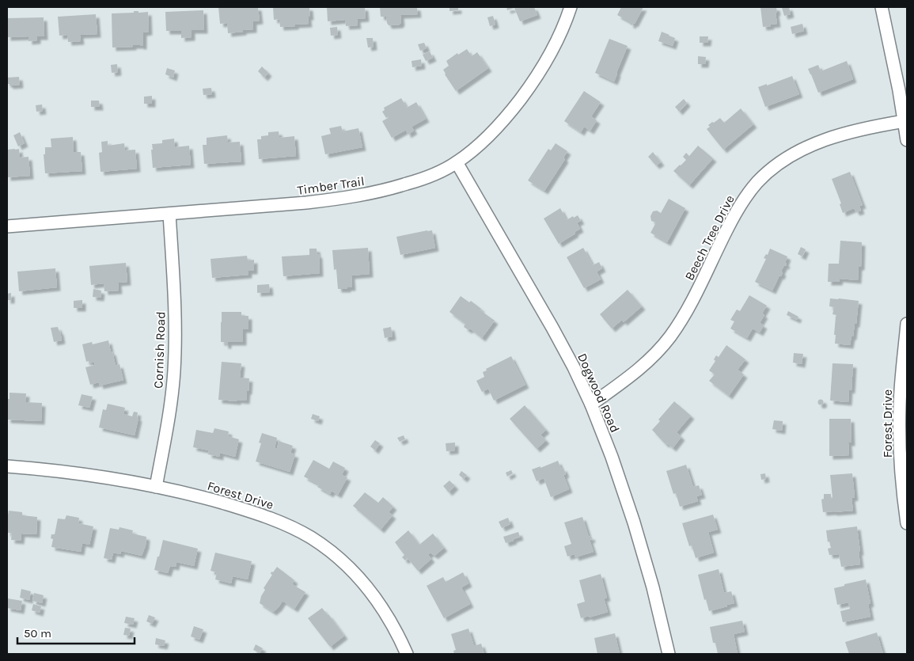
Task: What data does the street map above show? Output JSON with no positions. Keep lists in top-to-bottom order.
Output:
{
  "streets": {
    "street": [
      "Timber Trail",
      "Beech Tree Drive",
      "Cornish Road",
      "Dogwood Road",
      "Forest Drive"
    ]
  },
  "crossings": [
    ["Timber Trail", "Cornish Road"],
    ["Timber Trail", "Dogwood Road"],
    ["Beech Tree Drive", "Dogwood Road"],
    ["Cornish Road", "Forest Drive"]
  ],
  "scale_bar": "50 m"
}
